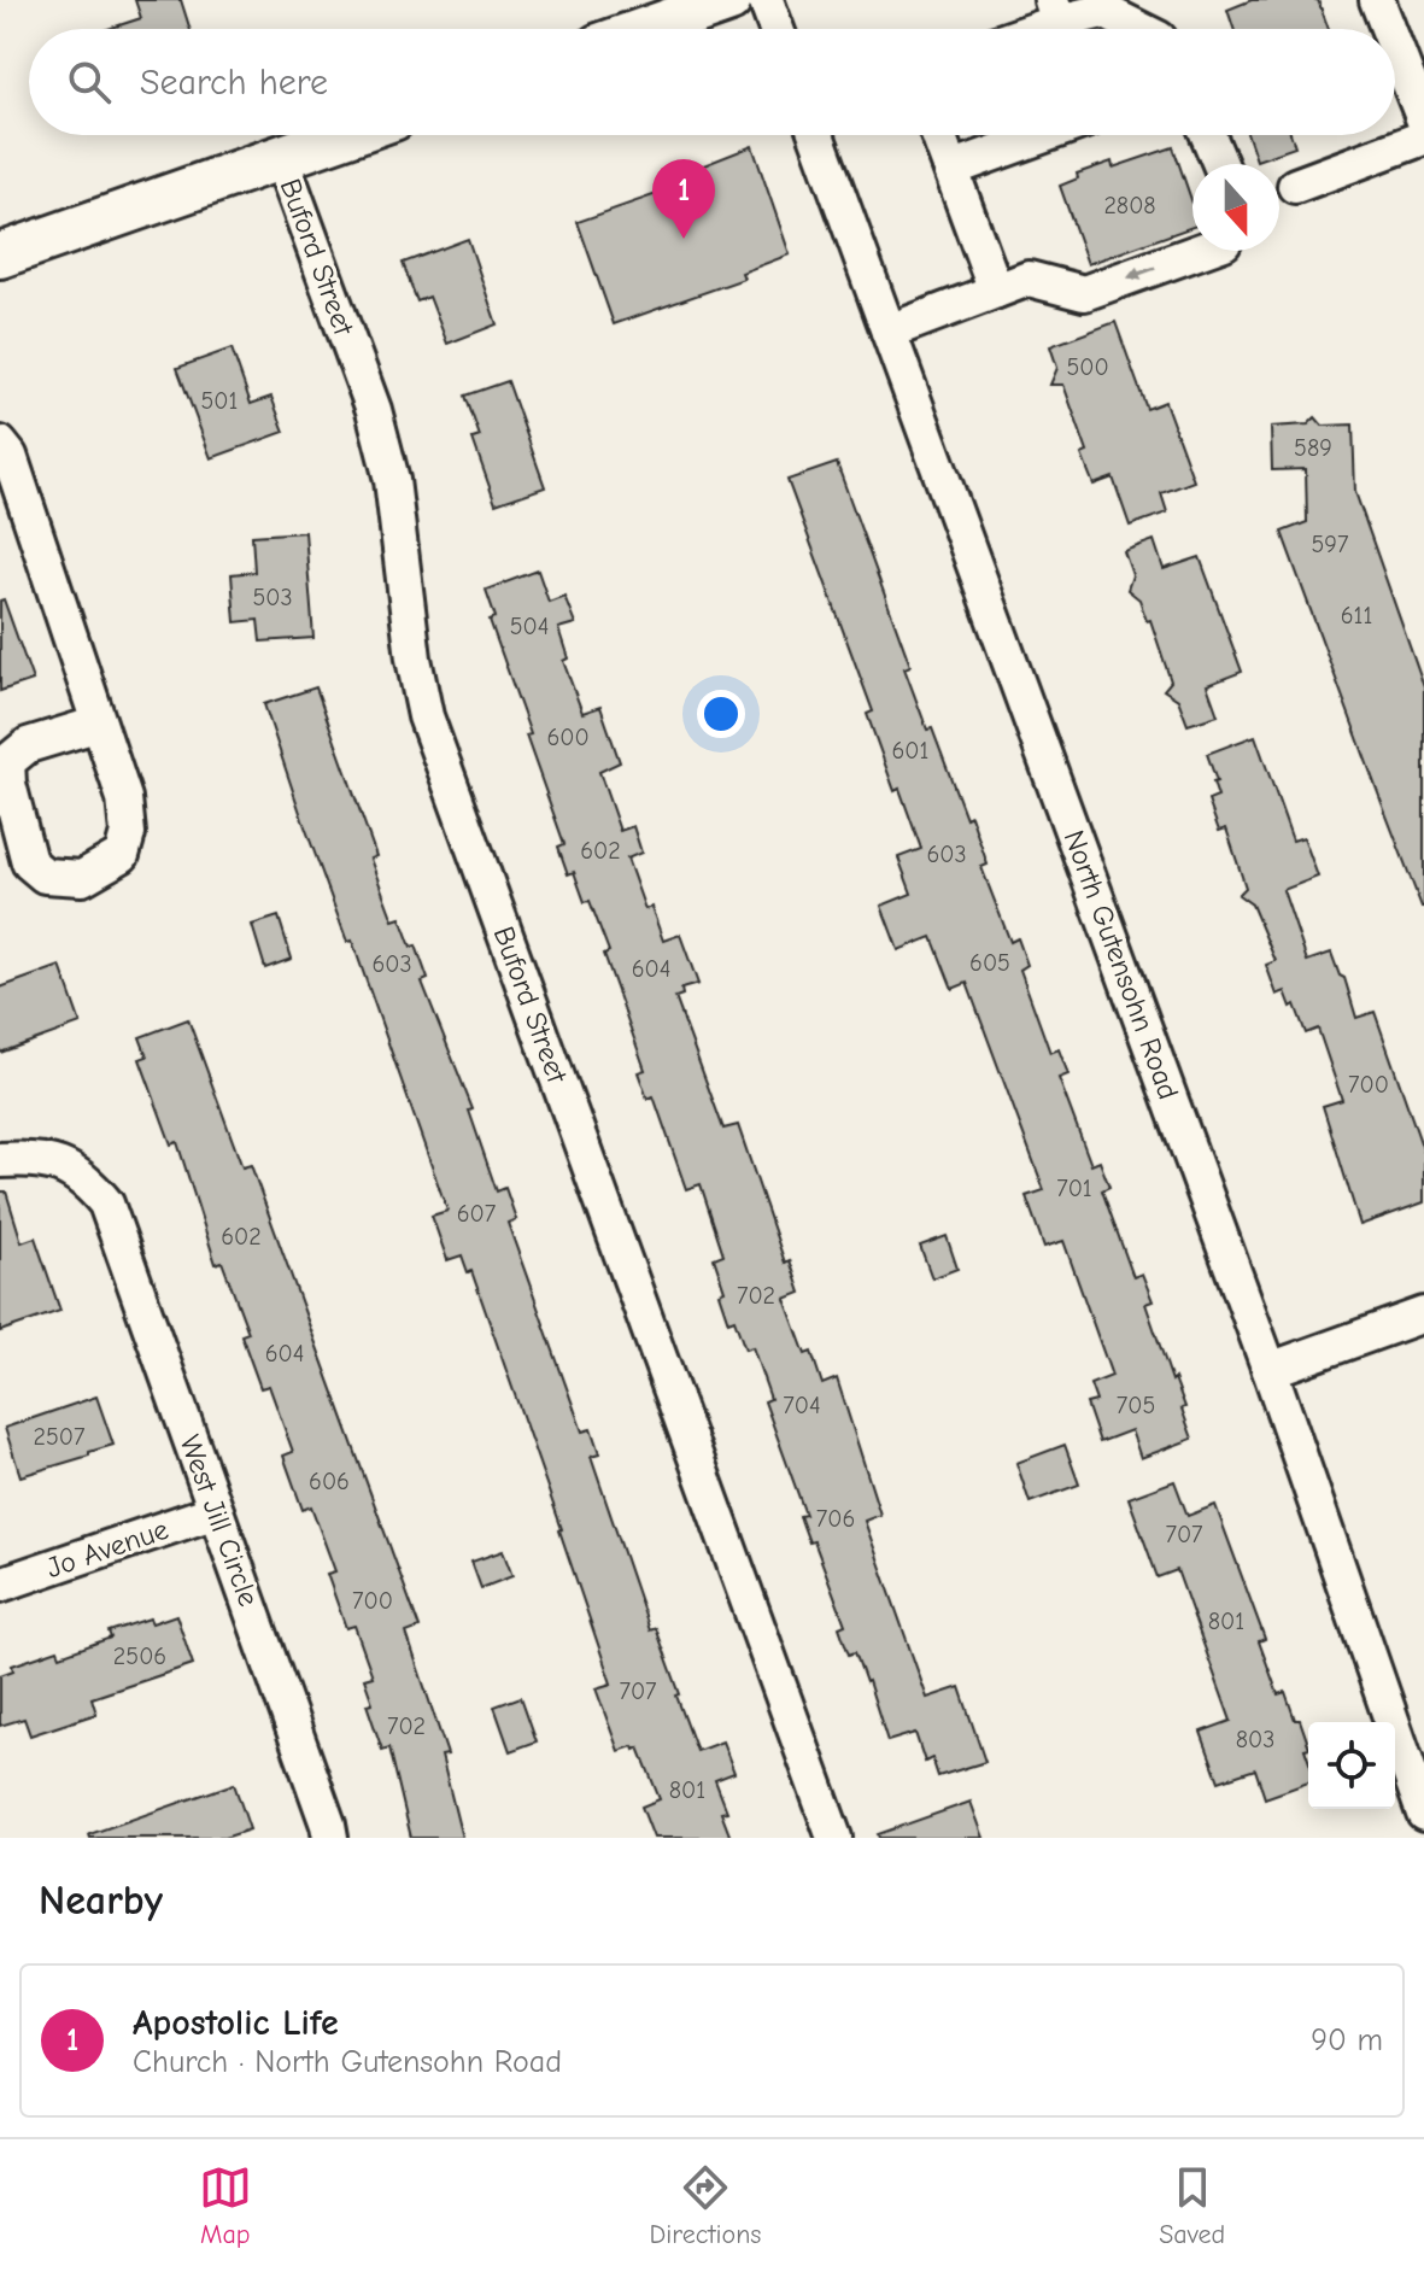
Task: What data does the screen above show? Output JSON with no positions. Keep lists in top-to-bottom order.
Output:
{
  "streets": {
    "street": [
      "Buford Street",
      "North Gutensohn Road",
      "West Jill Circle",
      "Jo Avenue"
    ]
  },
  "crossings": [
    ["West Jill Circle", "Jo Avenue"]
  ],
  "house_numbers": [
    "2808",
    "500",
    "501",
    "589",
    "597",
    "503",
    "611",
    "504",
    "600",
    "601",
    "602",
    "603",
    "605",
    "603",
    "604",
    "700",
    "701",
    "607",
    "602",
    "702",
    "604",
    "704",
    "705",
    "2507",
    "606",
    "706",
    "707",
    "700",
    "801",
    "2506",
    "707",
    "702",
    "803",
    "801"
  ],
  "north": "bottom",
  "page": {
    "search": "Search here",
    "pins": "1",
    "heading": "Nearby",
    "list": [
      {
        "mark": "1",
        "name": "Apostolic Life",
        "note": "Church · North Gutensohn Road",
        "value": "90 m"
      }
    ],
    "nav": ["Map", "Directions", "Saved"]
  }
}
